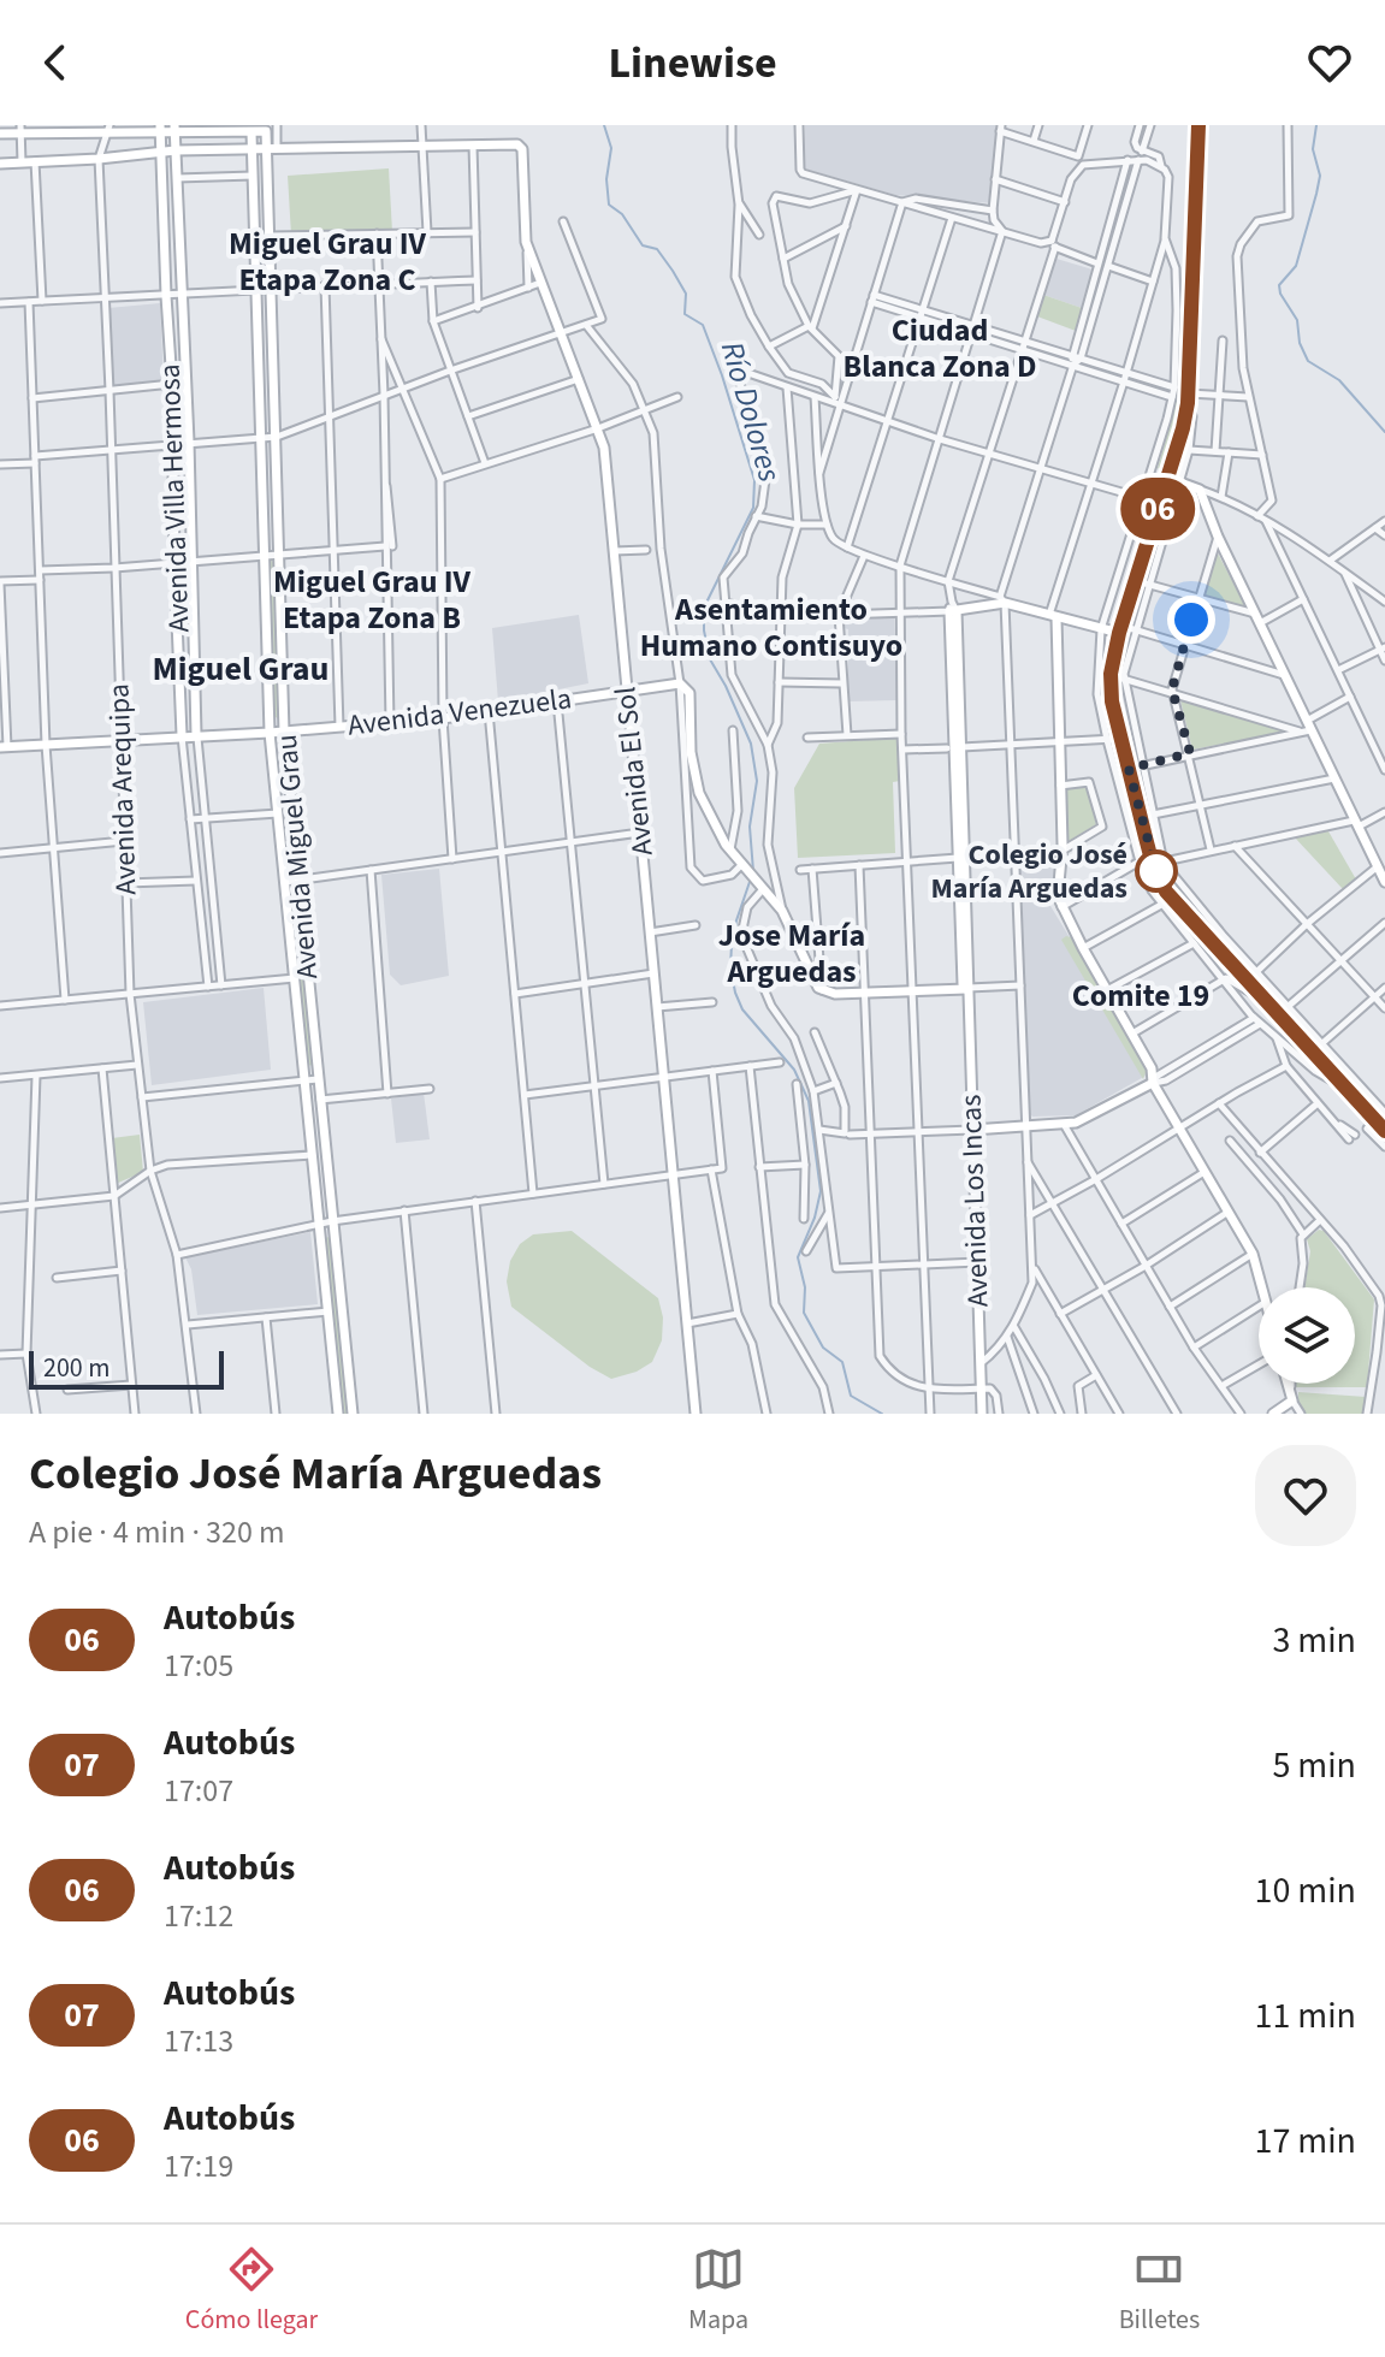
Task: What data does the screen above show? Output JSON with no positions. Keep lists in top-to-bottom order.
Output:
{
  "streets": {
    "street": [
      "Avenida Villa Hermosa",
      "Avenida Venezuela",
      "Avenida El Sol",
      "Avenida Arequipa",
      "Avenida Miguel Grau",
      "Avenida Los Incas"
    ]
  },
  "crossings": [
    ["Avenida Villa Hermosa", "Avenida Venezuela"],
    ["Avenida Venezuela", "Avenida El Sol"],
    ["Avenida Venezuela", "Avenida Arequipa"],
    ["Avenida Venezuela", "Avenida Miguel Grau"]
  ],
  "districts": [
    "Miguel Grau IV Etapa Zona C",
    "Ciudad Blanca Zona D",
    "Miguel Grau IV Etapa Zona B",
    "Asentamiento Humano Contisuyo",
    "Miguel Grau",
    "Jose María Arguedas",
    "Comite 19"
  ],
  "water": ["Río Dolores"],
  "places": ["Colegio José María Arguedas"],
  "lines": ["bus line 06"],
  "scale_bar": "200 m",
  "page": {
    "header": "Linewise",
    "on_map": "06",
    "scale": "200 m",
    "heading": ["Colegio José María Arguedas", "A pie · 4 min · 320 m"],
    "list": [
      {
        "mark": "06",
        "name": "Autobús",
        "note": "17:05",
        "value": "3 min"
      },
      {
        "mark": "07",
        "name": "Autobús",
        "note": "17:07",
        "value": "5 min"
      },
      {
        "mark": "06",
        "name": "Autobús",
        "note": "17:12",
        "value": "10 min"
      },
      {
        "mark": "07",
        "name": "Autobús",
        "note": "17:13",
        "value": "11 min"
      },
      {
        "mark": "06",
        "name": "Autobús",
        "note": "17:19",
        "value": "17 min"
      }
    ],
    "tabs": ["Cómo llegar", "Mapa", "Billetes"]
  }
}
